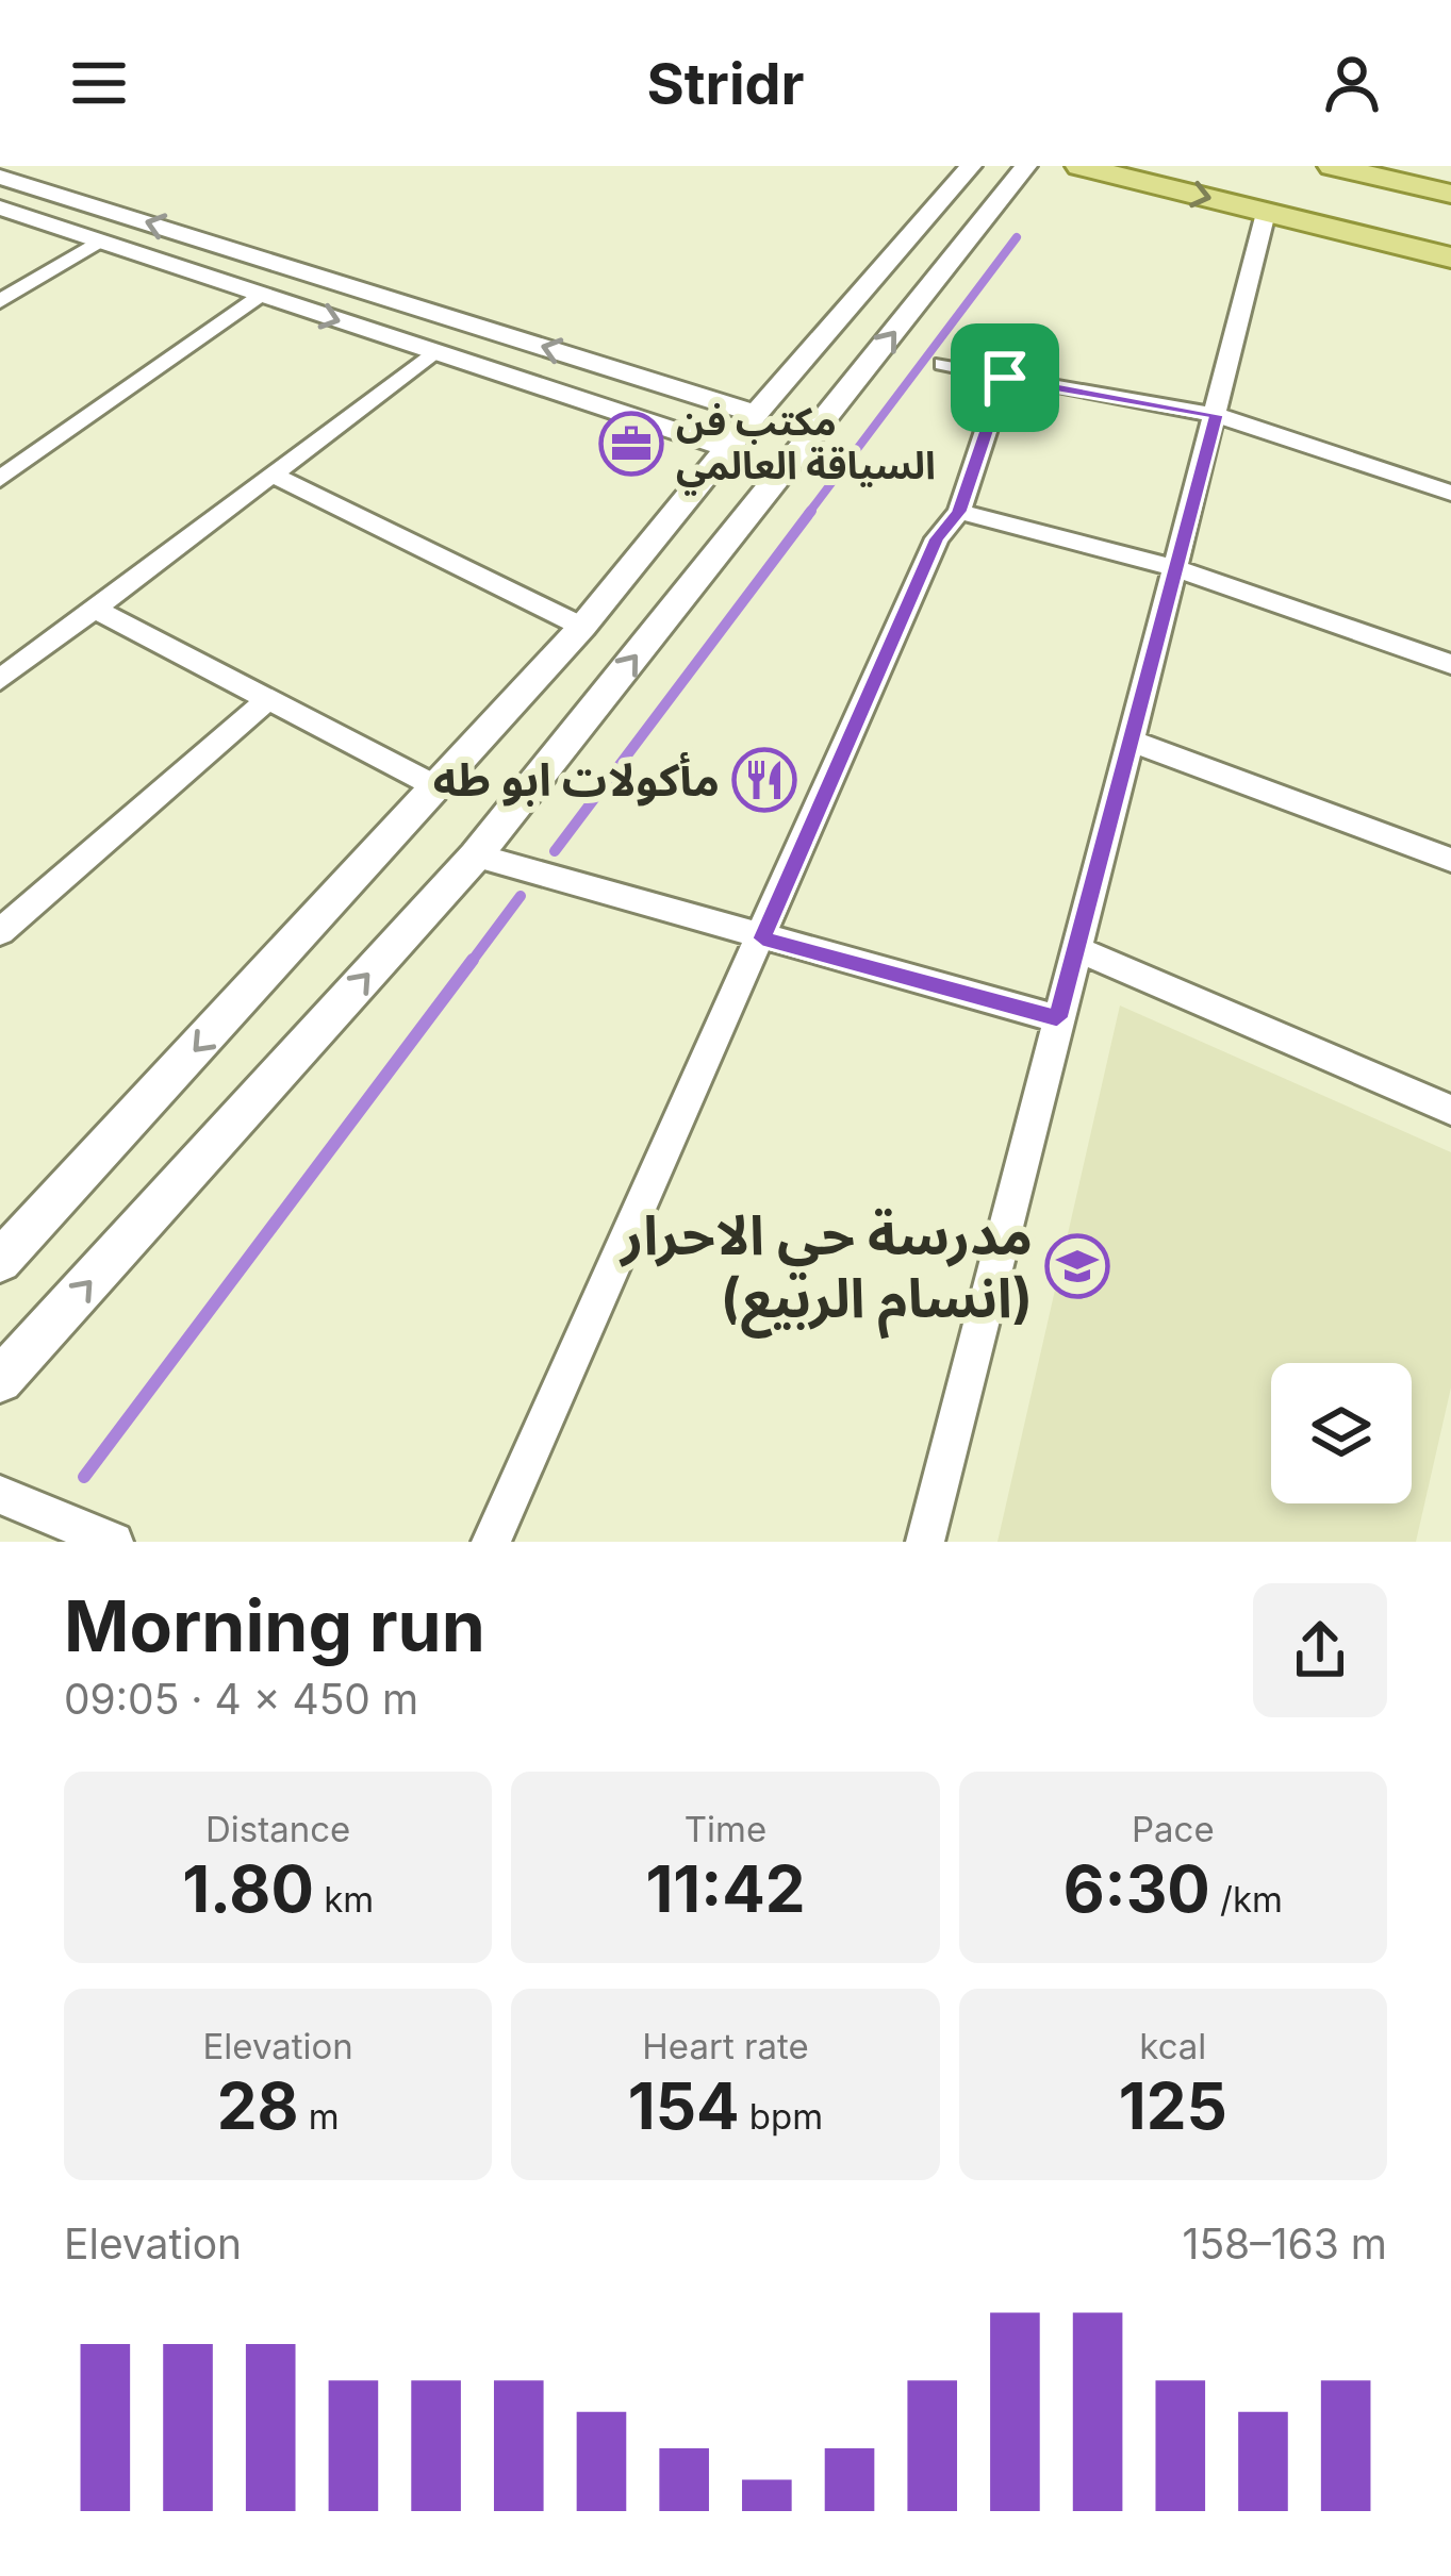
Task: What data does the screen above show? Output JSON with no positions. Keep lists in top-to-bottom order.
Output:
{
  "places": {
    "office": ["مكتب فن السياقة العالمي"],
    "restaurant": ["مأكولات ابو طه"],
    "school or university": ["مدرسة حي الاحرار (انسام الربيع)"]
  },
  "page": {
    "header": "Stridr",
    "heading": ["Morning run", "09:05 · 4 × 450 m"],
    "stats": [
      ["Distance", "1.80 km"],
      ["Time", "11:42"],
      ["Pace", "6:30 /km"],
      ["Elevation", "28 m"],
      ["Heart rate", "154 bpm"],
      ["kcal", "125"]
    ],
    "chart": ["Elevation", "158–163 m"]
  }
}
